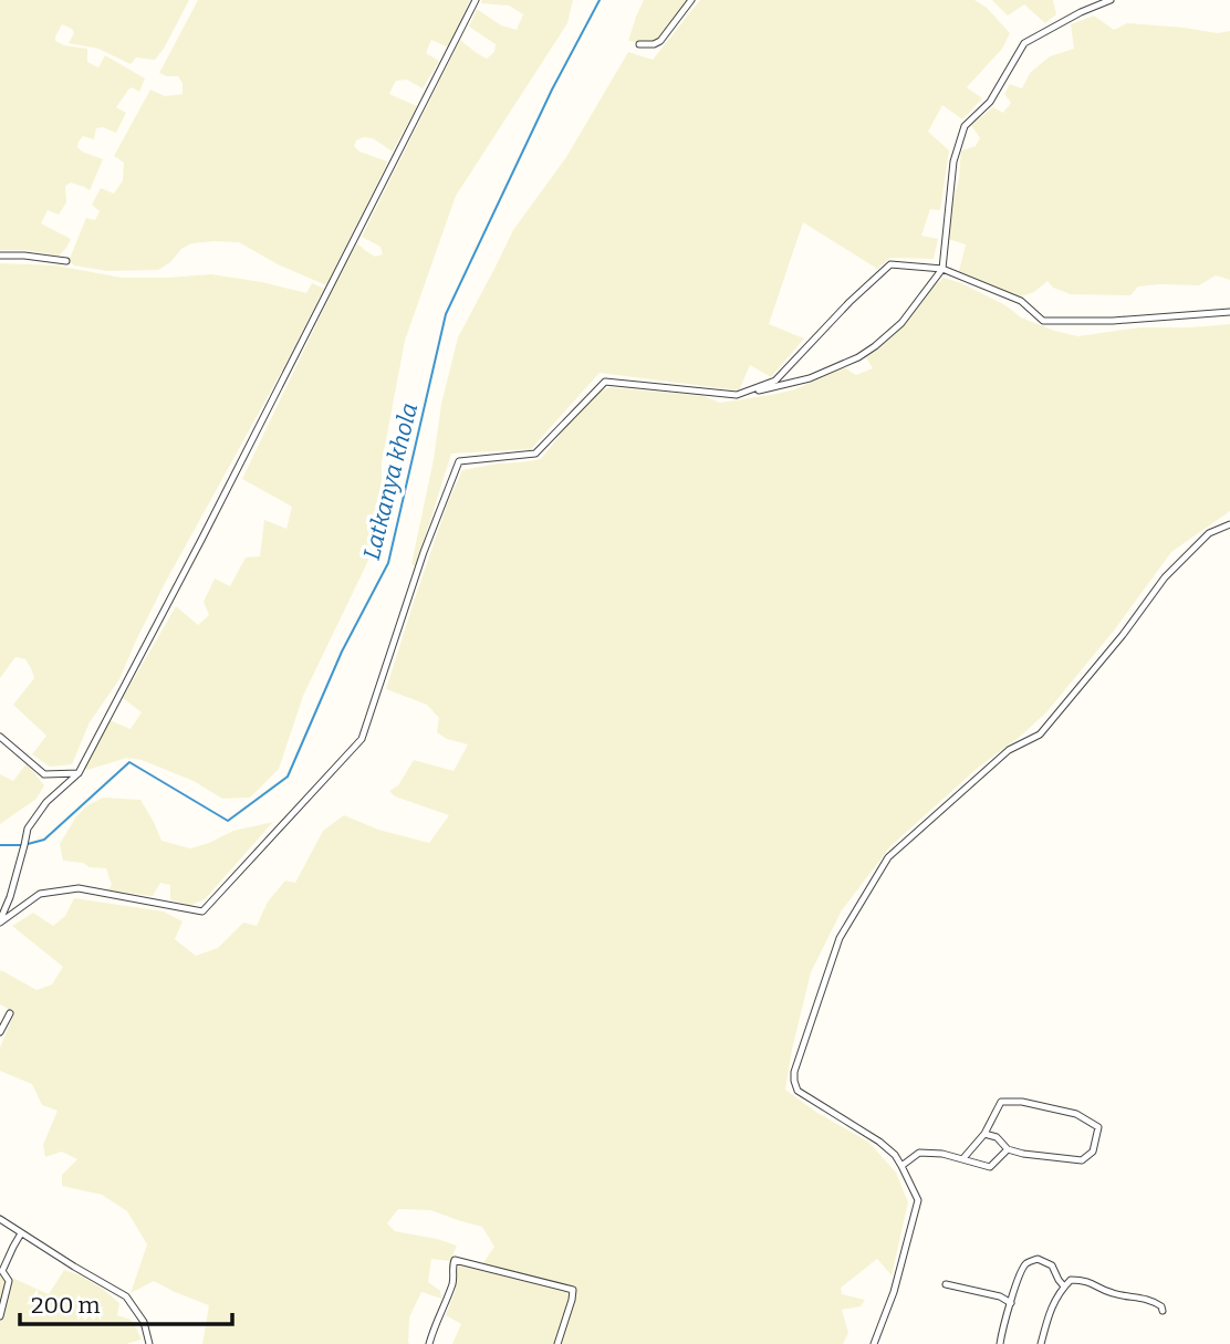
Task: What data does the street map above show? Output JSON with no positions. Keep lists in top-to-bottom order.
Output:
{
  "water": ["Latkanya khola"],
  "scale_bar": "200 m"
}
